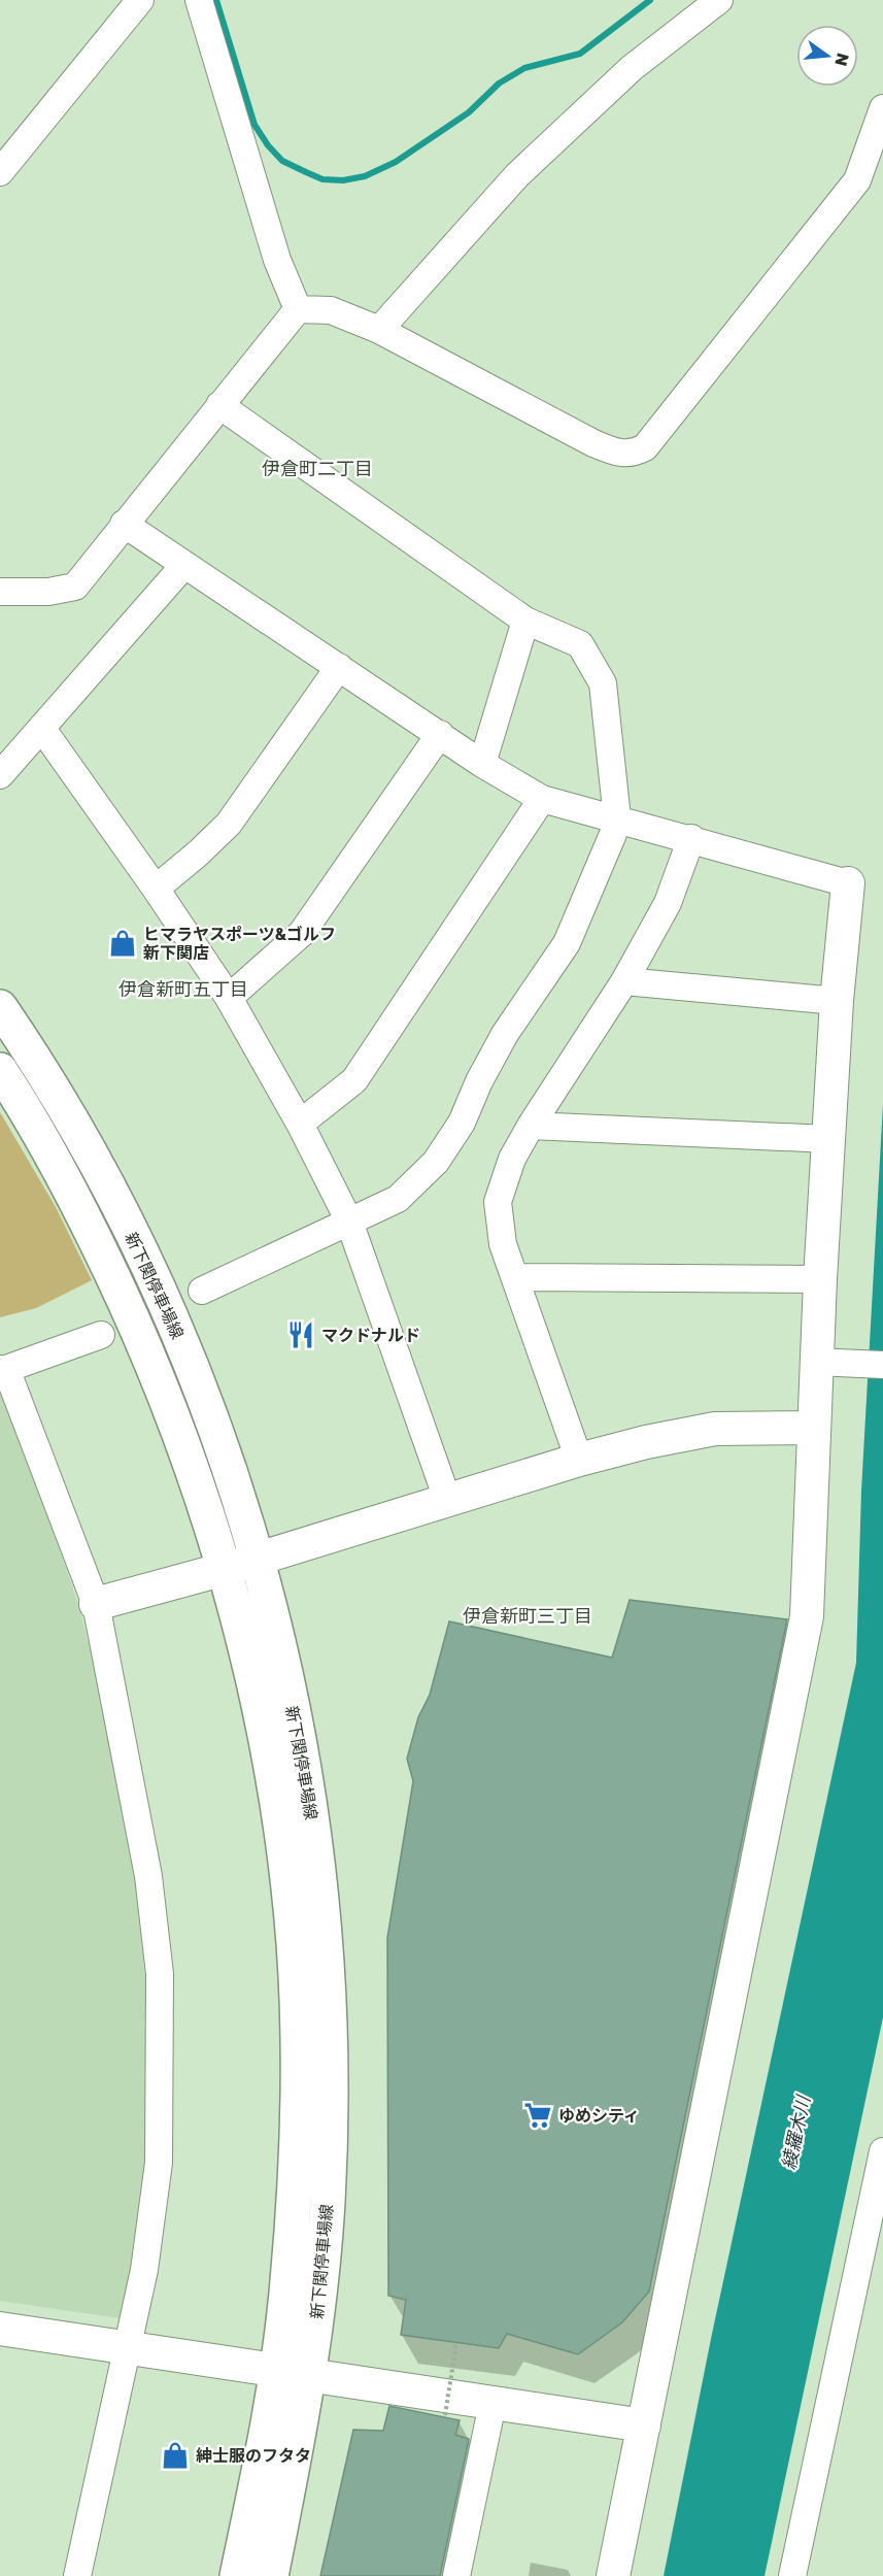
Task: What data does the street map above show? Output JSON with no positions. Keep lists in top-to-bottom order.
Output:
{
  "streets": {
    "main road": ["新下関停車場線"]
  },
  "districts": ["伊倉町二丁目", "伊倉新町五丁目", "伊倉新町三丁目"],
  "water": ["綾羅木川"],
  "places": {
    "shop": ["ヒマラヤスポーツ&ゴルフ 新下関店", "紳士服のフタタ"],
    "restaurant": ["マクドナルド"],
    "supermarket": ["ゆめシティ"]
  },
  "north": "right"
}
